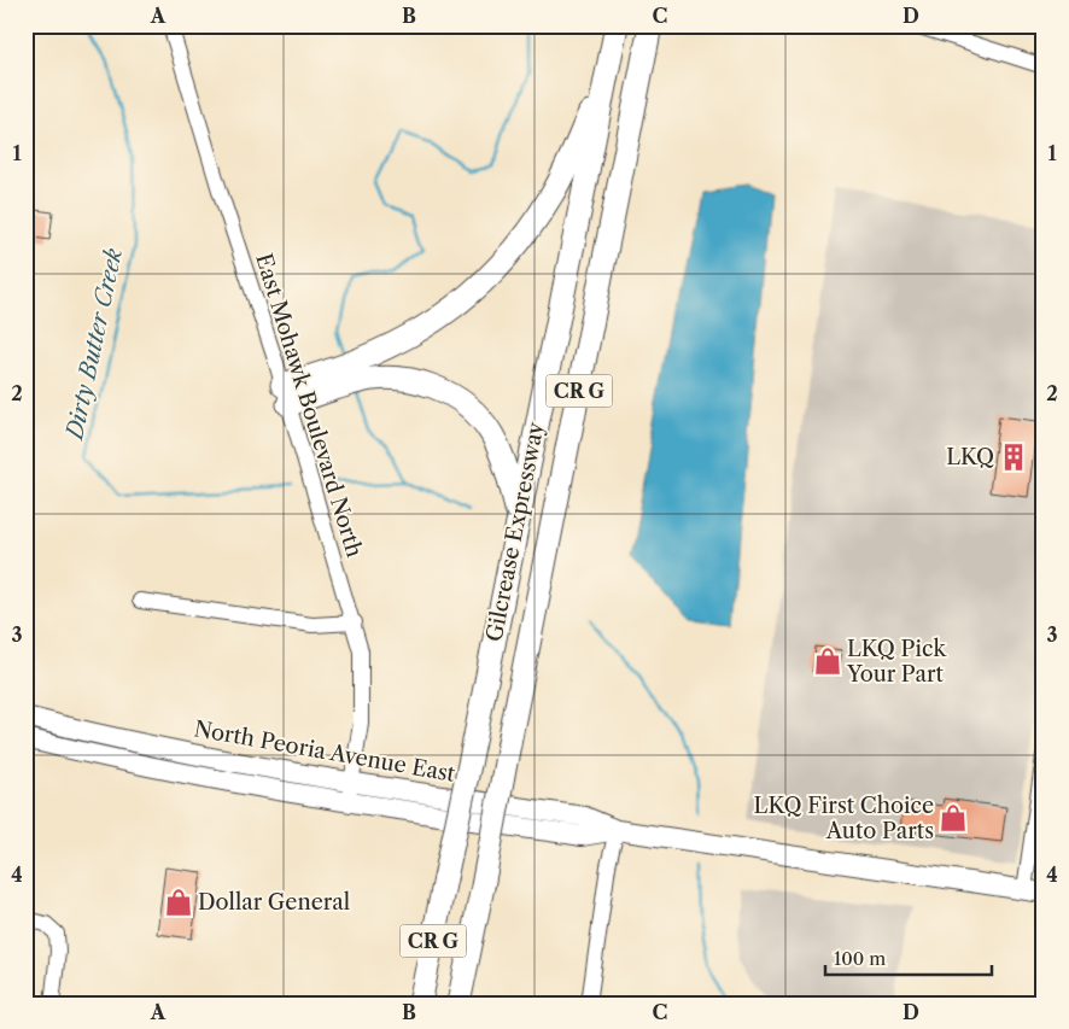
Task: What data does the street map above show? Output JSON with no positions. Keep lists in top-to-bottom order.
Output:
{
  "streets": {
    "highway": ["CR G", "Gilcrease Expressway"],
    "main road": ["North Peoria Avenue East"],
    "street": ["East Mohawk Boulevard North"]
  },
  "crossings": [
    ["East Mohawk Boulevard North", "North Peoria Avenue East"]
  ],
  "water": ["Dirty Butter Creek"],
  "places": {
    "building": ["LKQ"],
    "shop": ["LKQ Pick Your Part", "LKQ First Choice Auto Parts", "Dollar General"]
  },
  "scale_bar": "100 m",
  "grid": {
    "columns": [
      "A",
      "B",
      "C",
      "D"
    ],
    "rows": [
      "1",
      "2",
      "3",
      "4"
    ]
  }
}
